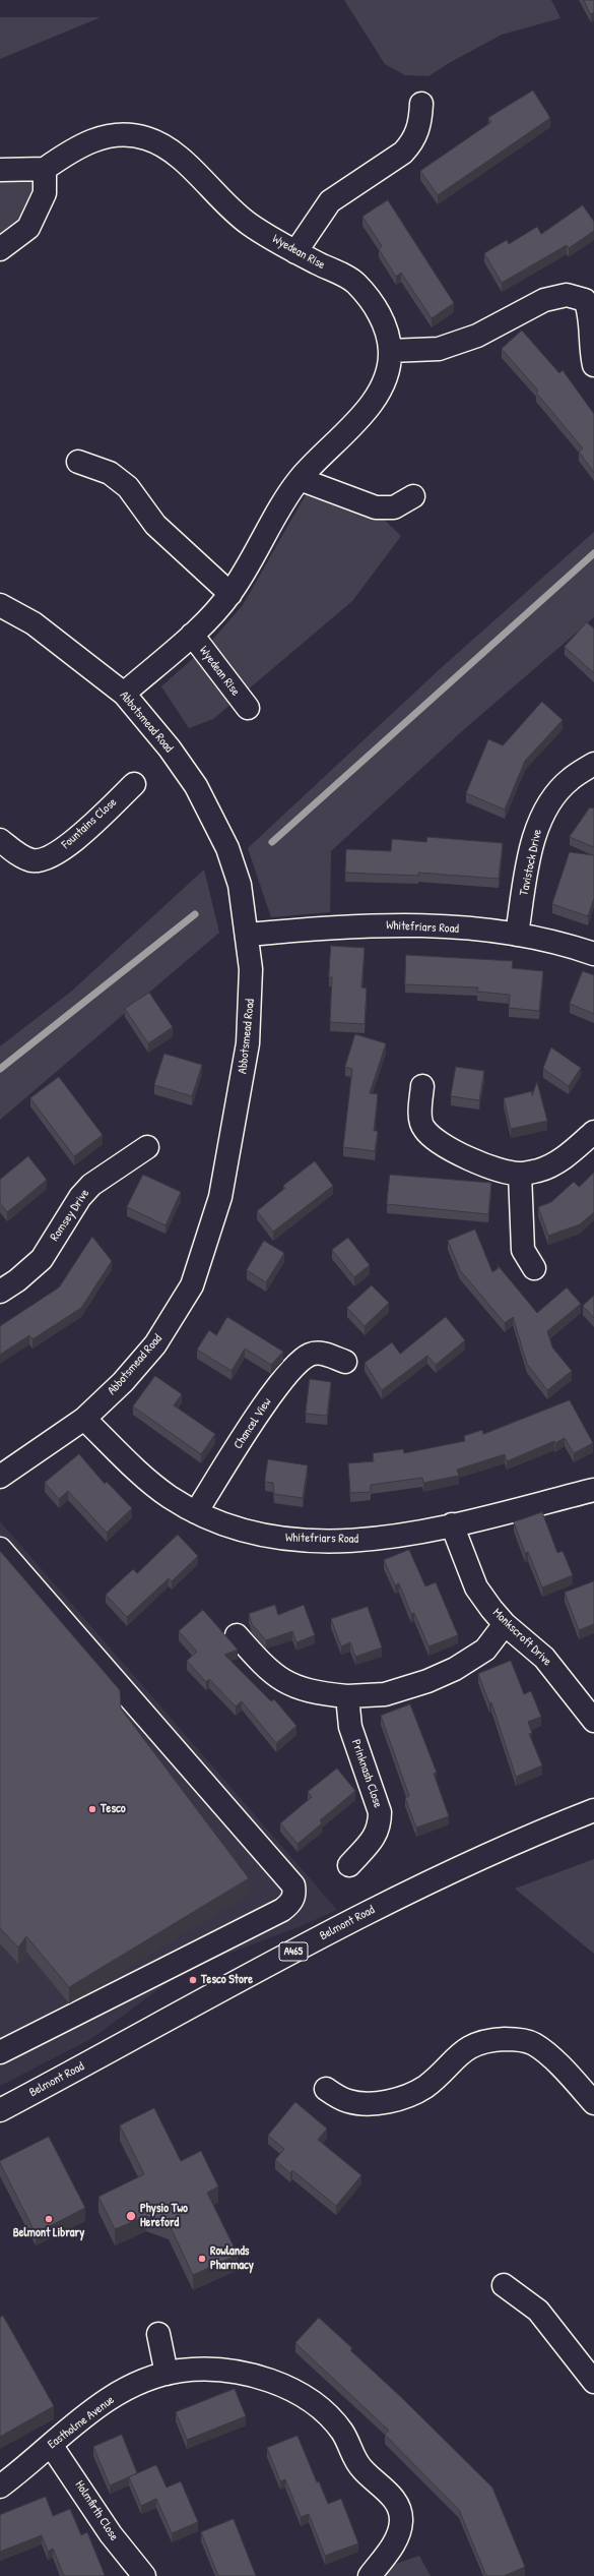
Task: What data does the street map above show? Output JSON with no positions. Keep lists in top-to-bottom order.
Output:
{
  "streets": {
    "main road": [
      "Wyedean Rise",
      "Abbotsmead Road",
      "Fountains Close",
      "Tavistock Drive",
      "Whitefriars Road",
      "Romsey Drive",
      "Chancel View",
      "Monkscroft Drive",
      "Prinknash Close",
      "Belmont Road",
      "A465",
      "Eastholme Avenue",
      "Holmfirth Close"
    ]
  },
  "crossings": [
    ["Wyedean Rise", "Abbotsmead Road"],
    ["Abbotsmead Road", "Whitefriars Road"],
    ["Tavistock Drive", "Whitefriars Road"],
    ["Whitefriars Road", "Chancel View"],
    ["Whitefriars Road", "Monkscroft Drive"],
    ["Eastholme Avenue", "Holmfirth Close"]
  ],
  "places": [
    "Tesco",
    "Tesco Store",
    "Physio Two Hereford",
    "Belmont Library",
    "Rowlands Pharmacy"
  ]
}
